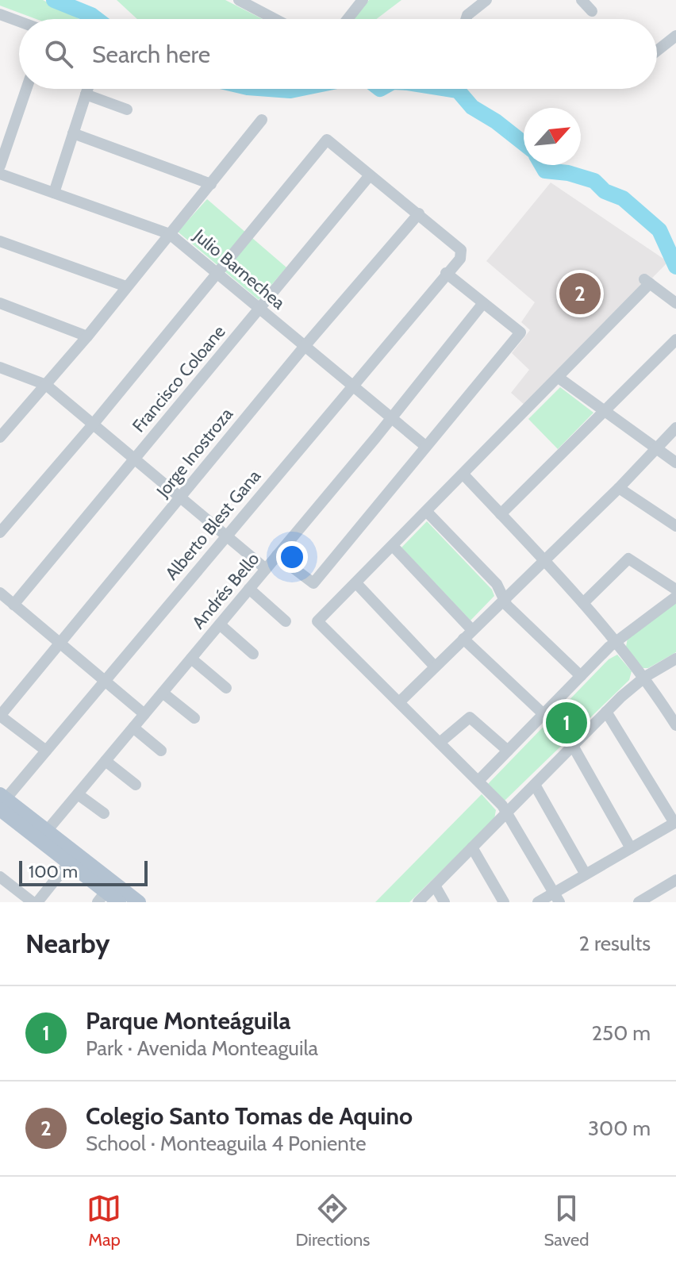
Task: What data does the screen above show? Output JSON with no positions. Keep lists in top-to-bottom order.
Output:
{
  "streets": {
    "street": [
      "Julio Barnechea",
      "Francisco Coloane",
      "Jorge Inostroza",
      "Alberto Blest Gana",
      "Andrés Bello"
    ]
  },
  "crossings": [
    ["Julio Barnechea", "Francisco Coloane"],
    ["Julio Barnechea", "Jorge Inostroza"],
    ["Julio Barnechea", "Alberto Blest Gana"],
    ["Julio Barnechea", "Andrés Bello"],
    ["Jorge Inostroza", "Alberto Blest Gana"]
  ],
  "scale_bar": "100 m",
  "north": "top right",
  "page": {
    "search": "Search here",
    "pins": ["2", "1"],
    "scale": "100 m",
    "heading": ["Nearby", "2 results"],
    "list": [
      {
        "mark": "1",
        "name": "Parque Monteáguila",
        "note": "Park · Avenida Monteaguila",
        "value": "250 m"
      },
      {
        "mark": "2",
        "name": "Colegio Santo Tomas de Aquino",
        "note": "School · Monteaguila 4 Poniente",
        "value": "300 m"
      }
    ],
    "nav": ["Map", "Directions", "Saved"]
  }
}
